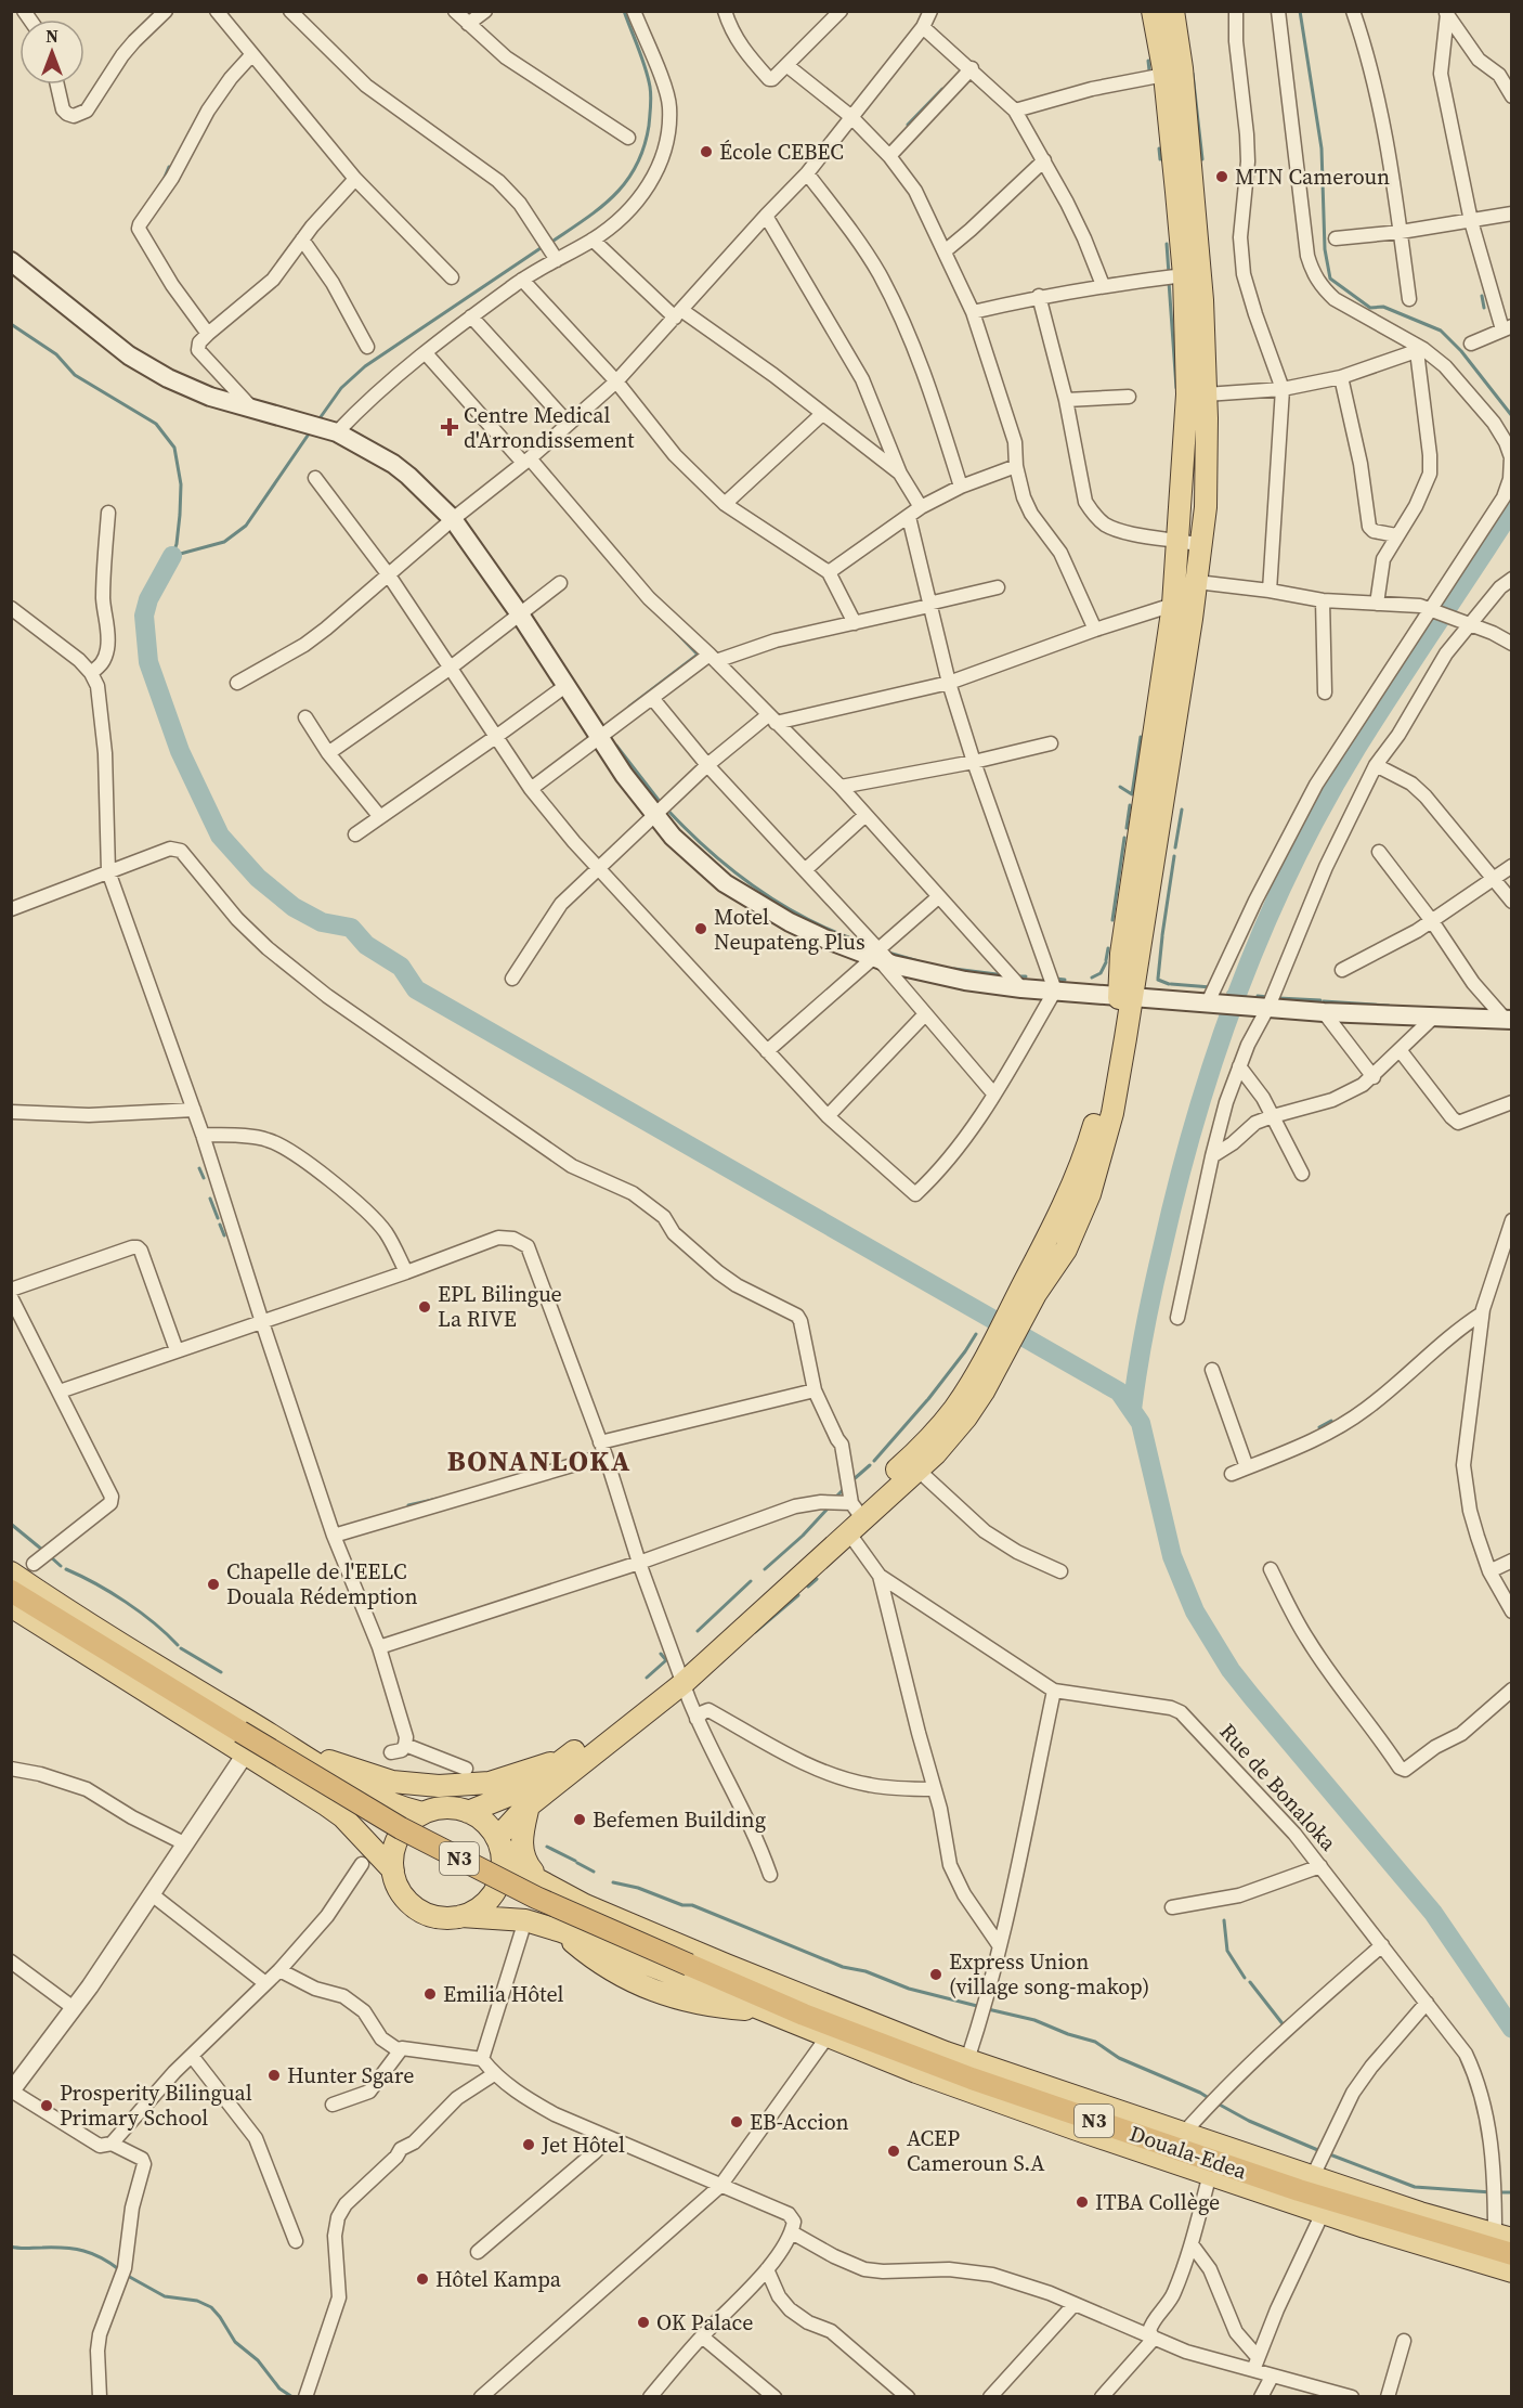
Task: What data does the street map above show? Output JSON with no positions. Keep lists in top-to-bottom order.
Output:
{
  "streets": {
    "highway": ["N3", "Douala-Edea"],
    "street": ["Rue de Bonaloka"]
  },
  "crossings": [
    ["Rue de Bonaloka", "Douala-Edea"]
  ],
  "districts": ["BONANLOKA"],
  "places": {
    "other": [
      "École CEBEC",
      "MTN Cameroun",
      "Motel Neupateng Plus",
      "EPL Bilingue La RIVE",
      "Chapelle de l'EELC Douala Rédemption",
      "Befemen Building",
      "Express Union (village song-makop)",
      "Emilia Hôtel",
      "Hunter Sgare",
      "Prosperity Bilingual Primary School",
      "EB-Accion",
      "Jet Hôtel",
      "ACEP Cameroun S.A",
      "ITBA Collège",
      "Hôtel Kampa",
      "OK Palace"
    ],
    "health": ["Centre Medical d'Arrondissement"]
  },
  "north": "top"
}
